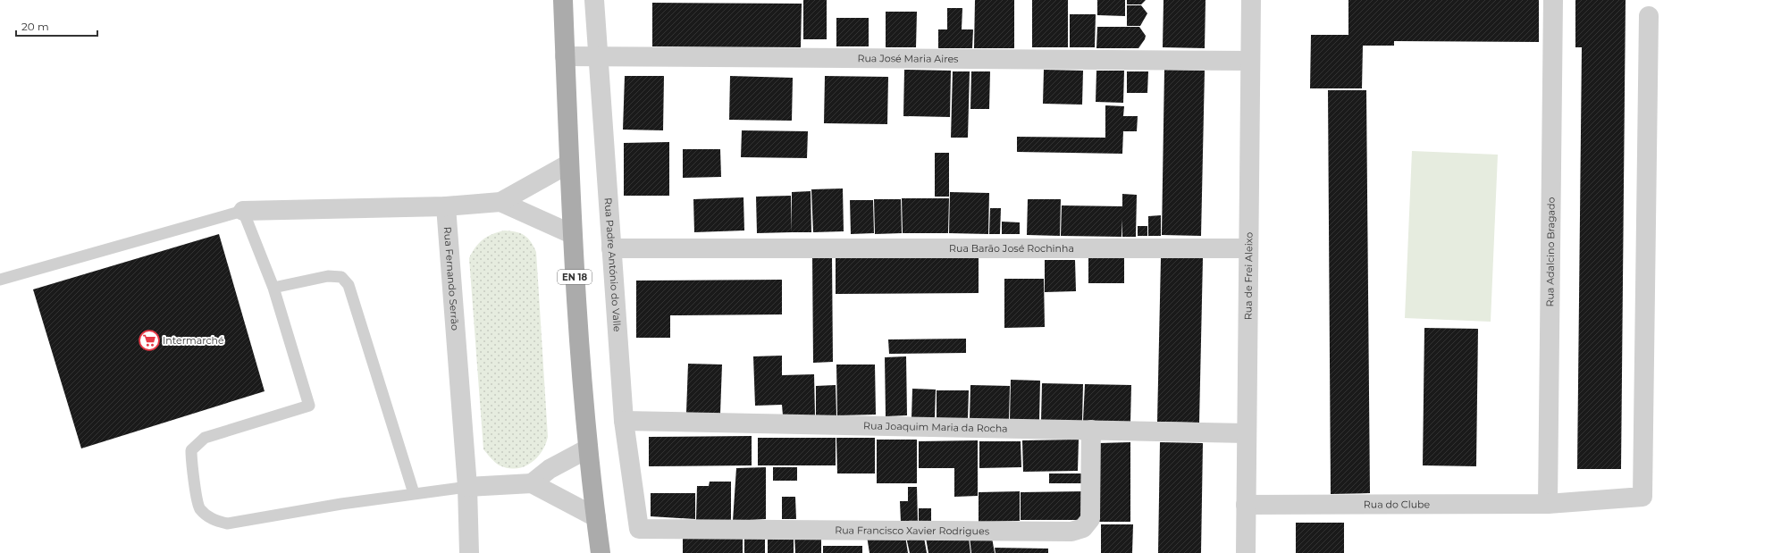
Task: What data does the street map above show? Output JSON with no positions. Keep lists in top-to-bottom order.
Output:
{
  "streets": {
    "main road": ["EN 18"],
    "street": [
      "Rua José Maria Aires",
      "Rua Barão José Rochinha",
      "Rua Adalcino Bragado",
      "Rua Padre António do Valle",
      "Rua de Frei Aleixo",
      "Rua Fernando Serrão",
      "Rua Joaquim Maria da Rocha",
      "Rua do Clube",
      "Rua Francisco Xavier Rodrigues"
    ]
  },
  "crossings": [
    ["Rua José Maria Aires", "Rua Padre António do Valle"],
    ["Rua José Maria Aires", "EN 18"],
    ["Rua José Maria Aires", "Rua de Frei Aleixo"],
    ["Rua Barão José Rochinha", "Rua Padre António do Valle"],
    ["Rua Barão José Rochinha", "Rua de Frei Aleixo"],
    ["Rua Adalcino Bragado", "Rua do Clube"],
    ["Rua Padre António do Valle", "Rua Joaquim Maria da Rocha"],
    ["Rua Padre António do Valle", "Rua Francisco Xavier Rodrigues"],
    ["Rua de Frei Aleixo", "Rua Joaquim Maria da Rocha"],
    ["Rua de Frei Aleixo", "Rua do Clube"],
    ["Rua Joaquim Maria da Rocha", "Rua Francisco Xavier Rodrigues"]
  ],
  "places": {
    "supermarket": ["Intermarché"]
  },
  "scale_bar": "20 m"
}
